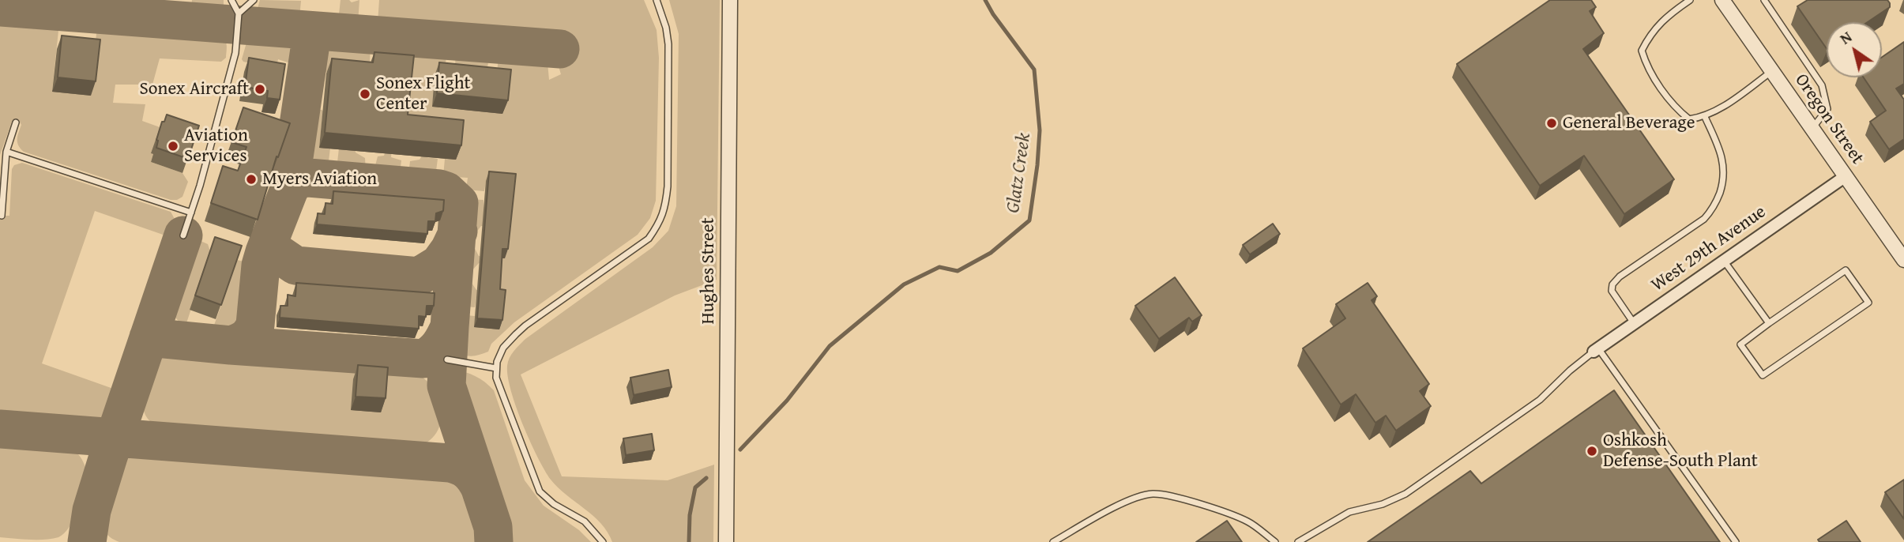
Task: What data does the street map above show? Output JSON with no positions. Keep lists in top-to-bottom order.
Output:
{
  "streets": {
    "street": ["Oregon Street", "West 29th Avenue", "Hughes Street"]
  },
  "crossings": [
    ["Oregon Street", "West 29th Avenue"]
  ],
  "water": ["Glatz Creek"],
  "places": [
    "Sonex Aircraft",
    "Sonex Flight Center",
    "General Beverage",
    "Aviation Services",
    "Myers Aviation",
    "Oshkosh Defense-South Plant"
  ],
  "north": "top left"
}
